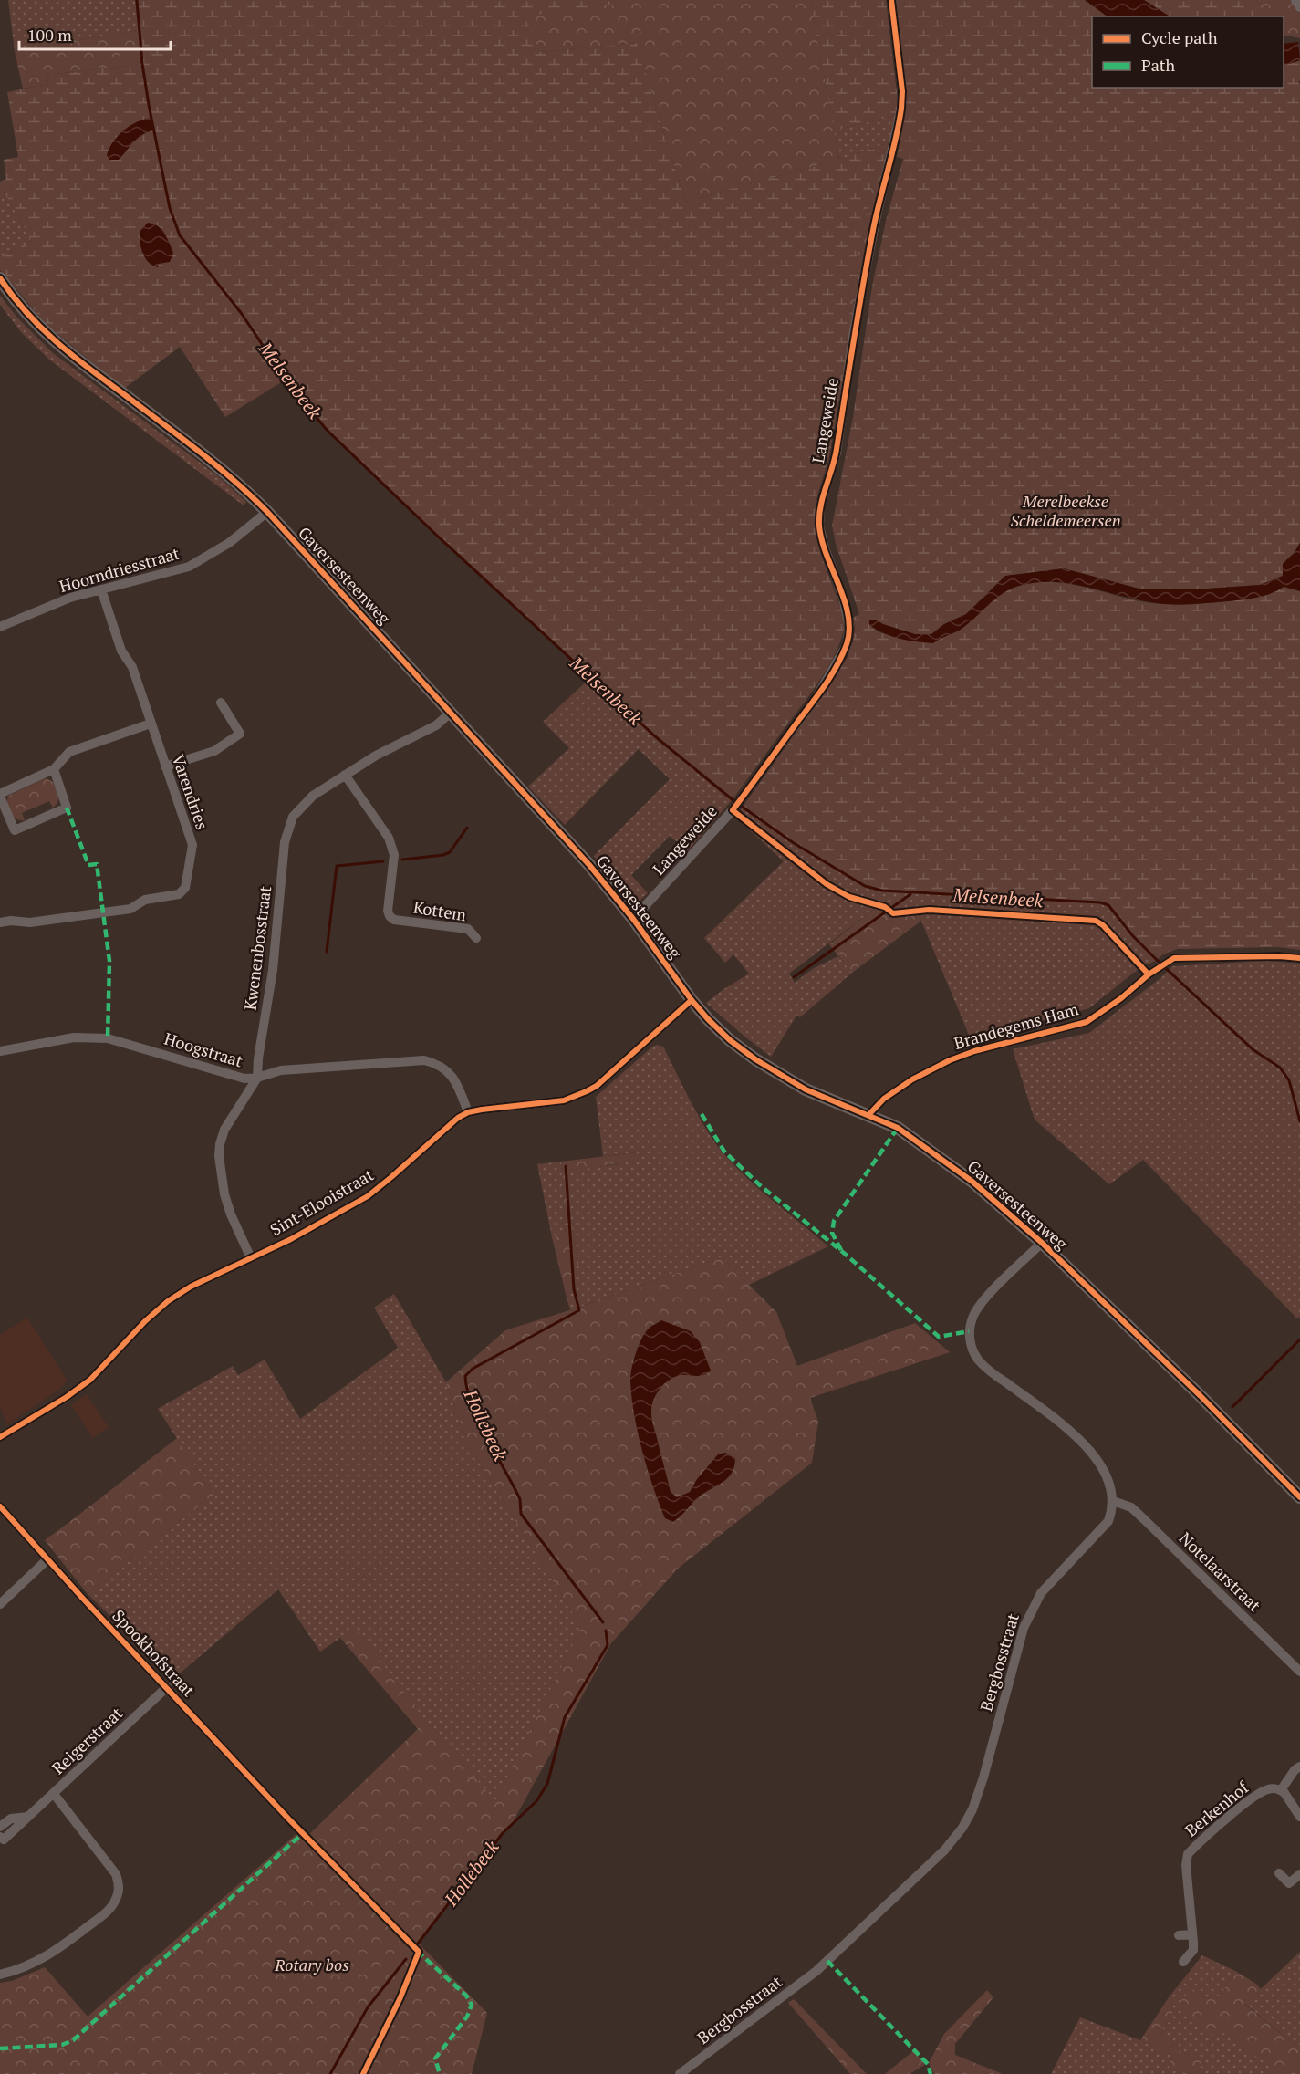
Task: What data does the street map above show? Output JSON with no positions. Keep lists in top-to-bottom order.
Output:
{
  "streets": {
    "street": [
      "Langeweide",
      "Hoorndriesstraat",
      "Gaversesteenweg",
      "Varendries",
      "Kottem",
      "Kwenenbosstraat",
      "Brandegems Ham",
      "Hoogstraat",
      "Sint-Elooistraat",
      "Notelaarstraat",
      "Spookhofstraat",
      "Bergbosstraat",
      "Reigerstraat",
      "Berkenhof"
    ]
  },
  "crossings": [
    ["Langeweide", "Gaversesteenweg"],
    ["Hoorndriesstraat", "Gaversesteenweg"],
    ["Hoorndriesstraat", "Varendries"],
    ["Gaversesteenweg", "Kwenenbosstraat"],
    ["Gaversesteenweg", "Brandegems Ham"],
    ["Gaversesteenweg", "Sint-Elooistraat"],
    ["Kottem", "Kwenenbosstraat"],
    ["Kwenenbosstraat", "Hoogstraat"],
    ["Kwenenbosstraat", "Sint-Elooistraat"],
    ["Hoogstraat", "Sint-Elooistraat"],
    ["Notelaarstraat", "Bergbosstraat"],
    ["Spookhofstraat", "Reigerstraat"]
  ],
  "water": ["Melsenbeek", "Hollebeek"],
  "parks": ["Merelbeekse Scheldemeersen", "Rotary bos"],
  "legend": ["Cycle path", "Path"],
  "scale_bar": "100 m"
}
